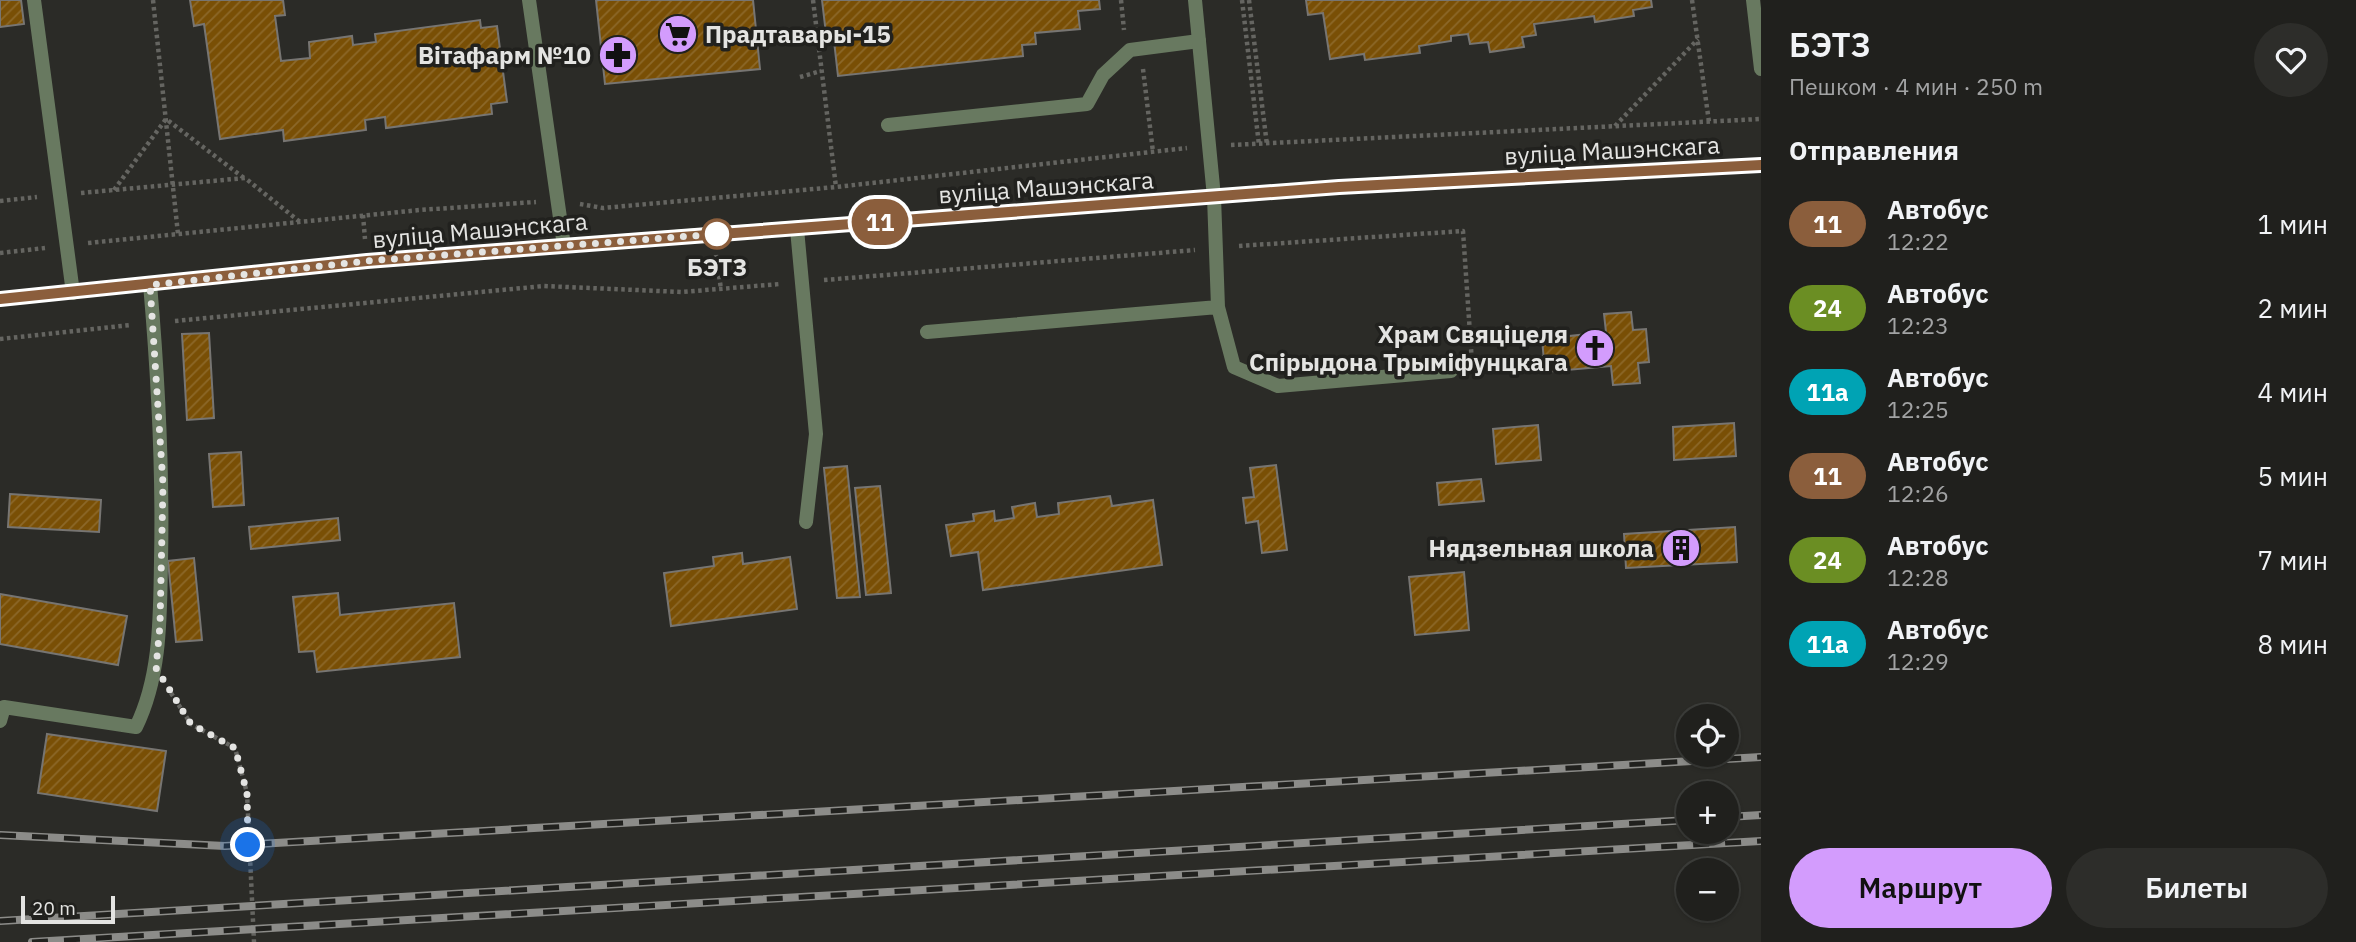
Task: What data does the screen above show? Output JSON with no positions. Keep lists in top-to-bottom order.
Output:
{
  "streets": {
    "main road": ["вуліца Машэнскага"]
  },
  "places": {
    "supermarket": ["Прадтавары-15"],
    "pharmacy": ["Вітафарм №10"],
    "other": ["БЭТЗ"],
    "church": ["Храм Свяціцеля Спірыдона Трыміфунцкага"],
    "building": ["Нядзельная школа"]
  },
  "lines": ["bus line 11"],
  "scale_bar": "20 m",
  "page": {
    "on_map": "11",
    "heading": [
      ["БЭТЗ", "Пешком · 4 мин · 250 m"],
      "Отправления"
    ],
    "list": [
      {
        "mark": "11",
        "name": "Автобус",
        "note": "12:22",
        "value": "1 мин"
      },
      {
        "mark": "24",
        "name": "Автобус",
        "note": "12:23",
        "value": "2 мин"
      },
      {
        "mark": "11а",
        "name": "Автобус",
        "note": "12:25",
        "value": "4 мин"
      },
      {
        "mark": "11",
        "name": "Автобус",
        "note": "12:26",
        "value": "5 мин"
      },
      {
        "mark": "24",
        "name": "Автобус",
        "note": "12:28",
        "value": "7 мин"
      },
      {
        "mark": "11а",
        "name": "Автобус",
        "note": "12:29",
        "value": "8 мин"
      }
    ],
    "map_buttons": ["+", "−"],
    "buttons": ["Маршрут", "Билеты"],
    "scale": "20 m"
  }
}
